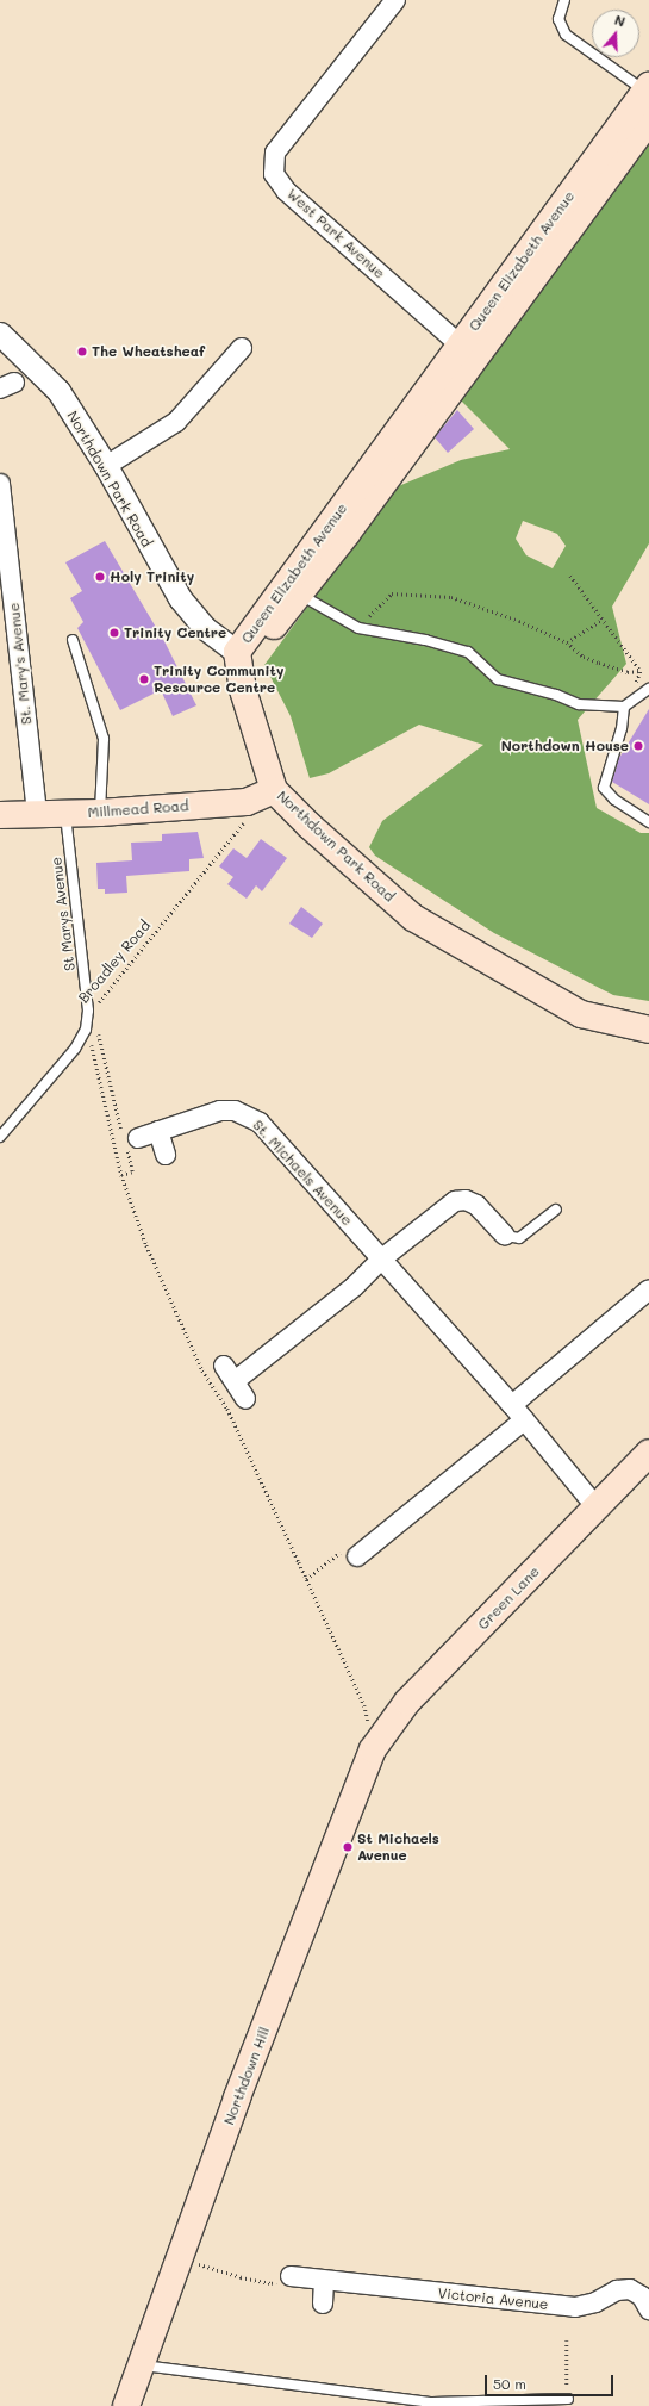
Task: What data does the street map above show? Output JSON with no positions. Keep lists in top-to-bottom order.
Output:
{
  "streets": {
    "main road": [
      "Queen Elizabeth Avenue",
      "Northdown Park Road",
      "Millmead Road",
      "Green Lane",
      "Northdown Hill"
    ],
    "street": [
      "West Park Avenue",
      "St. Mary's Avenue",
      "St. Michaels Avenue",
      "Victoria Avenue"
    ],
    "lane": ["St Marys Avenue", "Broadley Road"]
  },
  "crossings": [
    ["West Park Avenue", "Queen Elizabeth Avenue"],
    ["Queen Elizabeth Avenue", "Northdown Park Road"],
    ["Northdown Park Road", "Millmead Road"],
    ["St. Mary's Avenue", "Millmead Road"],
    ["Millmead Road", "St Marys Avenue"],
    ["Millmead Road", "Broadley Road"],
    ["St Marys Avenue", "Broadley Road"],
    ["St. Michaels Avenue", "Green Lane"],
    ["Green Lane", "Northdown Hill"]
  ],
  "places": [
    "The Wheatsheaf",
    "Holy Trinity",
    "Trinity Centre",
    "Trinity Community Resource Centre",
    "Northdown House",
    "St Michaels Avenue"
  ],
  "scale_bar": "50 m",
  "north": "top"
}
